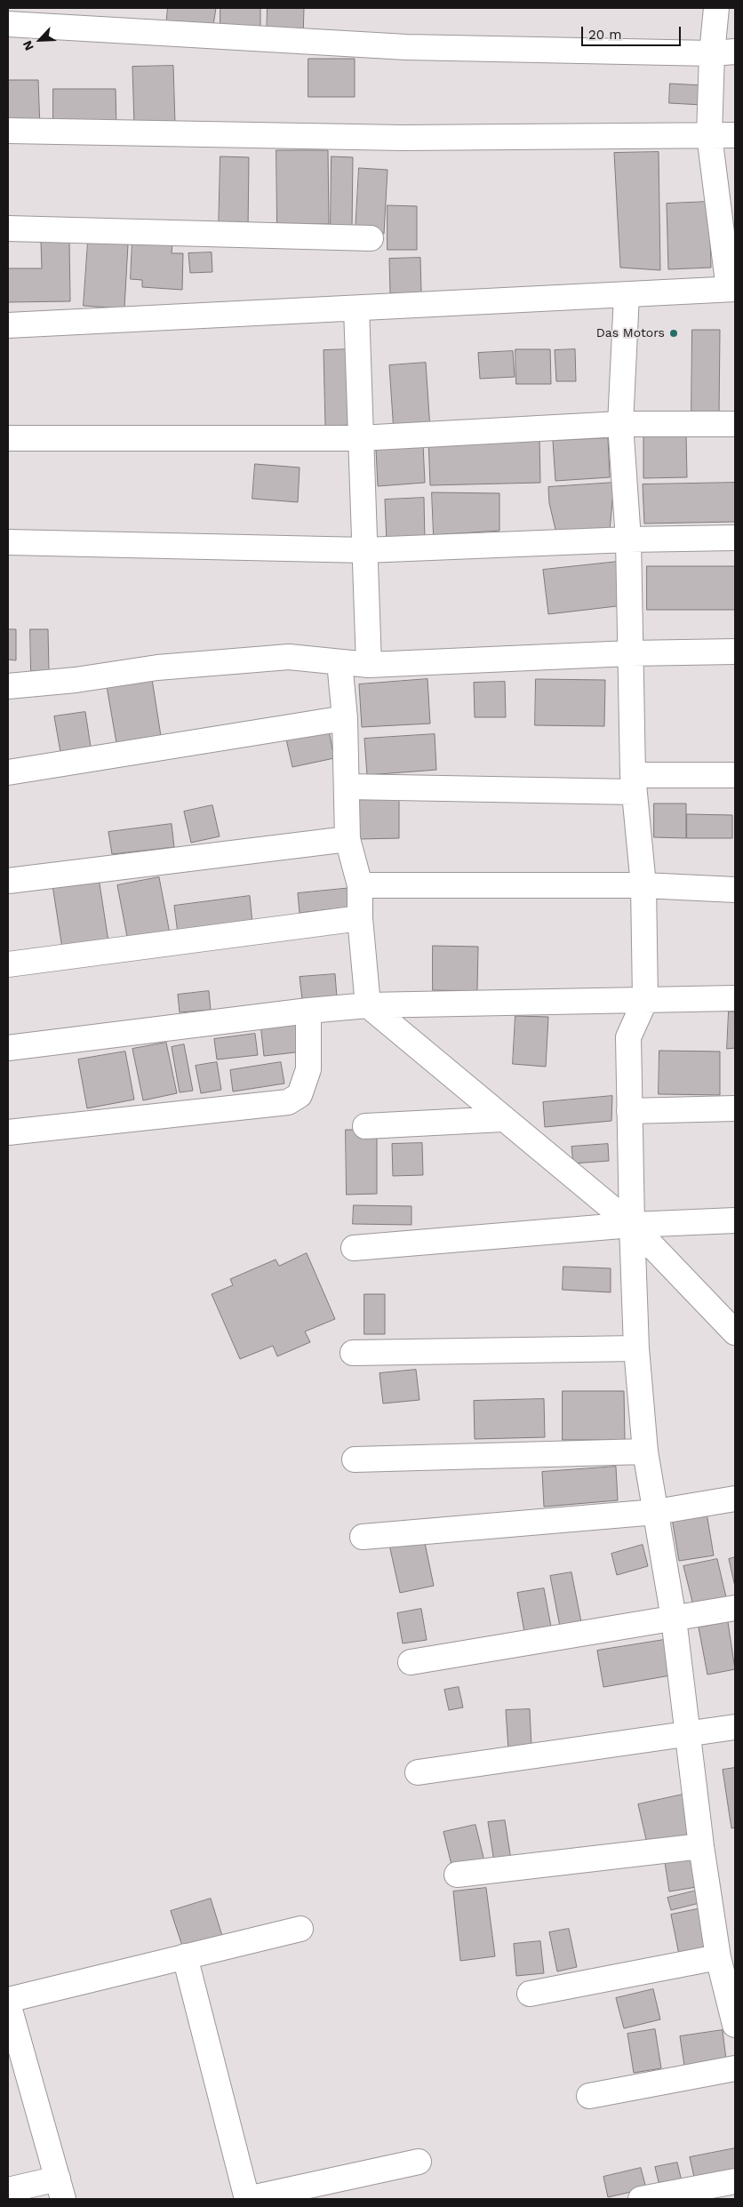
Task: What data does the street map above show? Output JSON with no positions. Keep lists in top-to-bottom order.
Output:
{
  "places": ["Das Motors"],
  "scale_bar": "20 m",
  "north": "bottom left"
}
